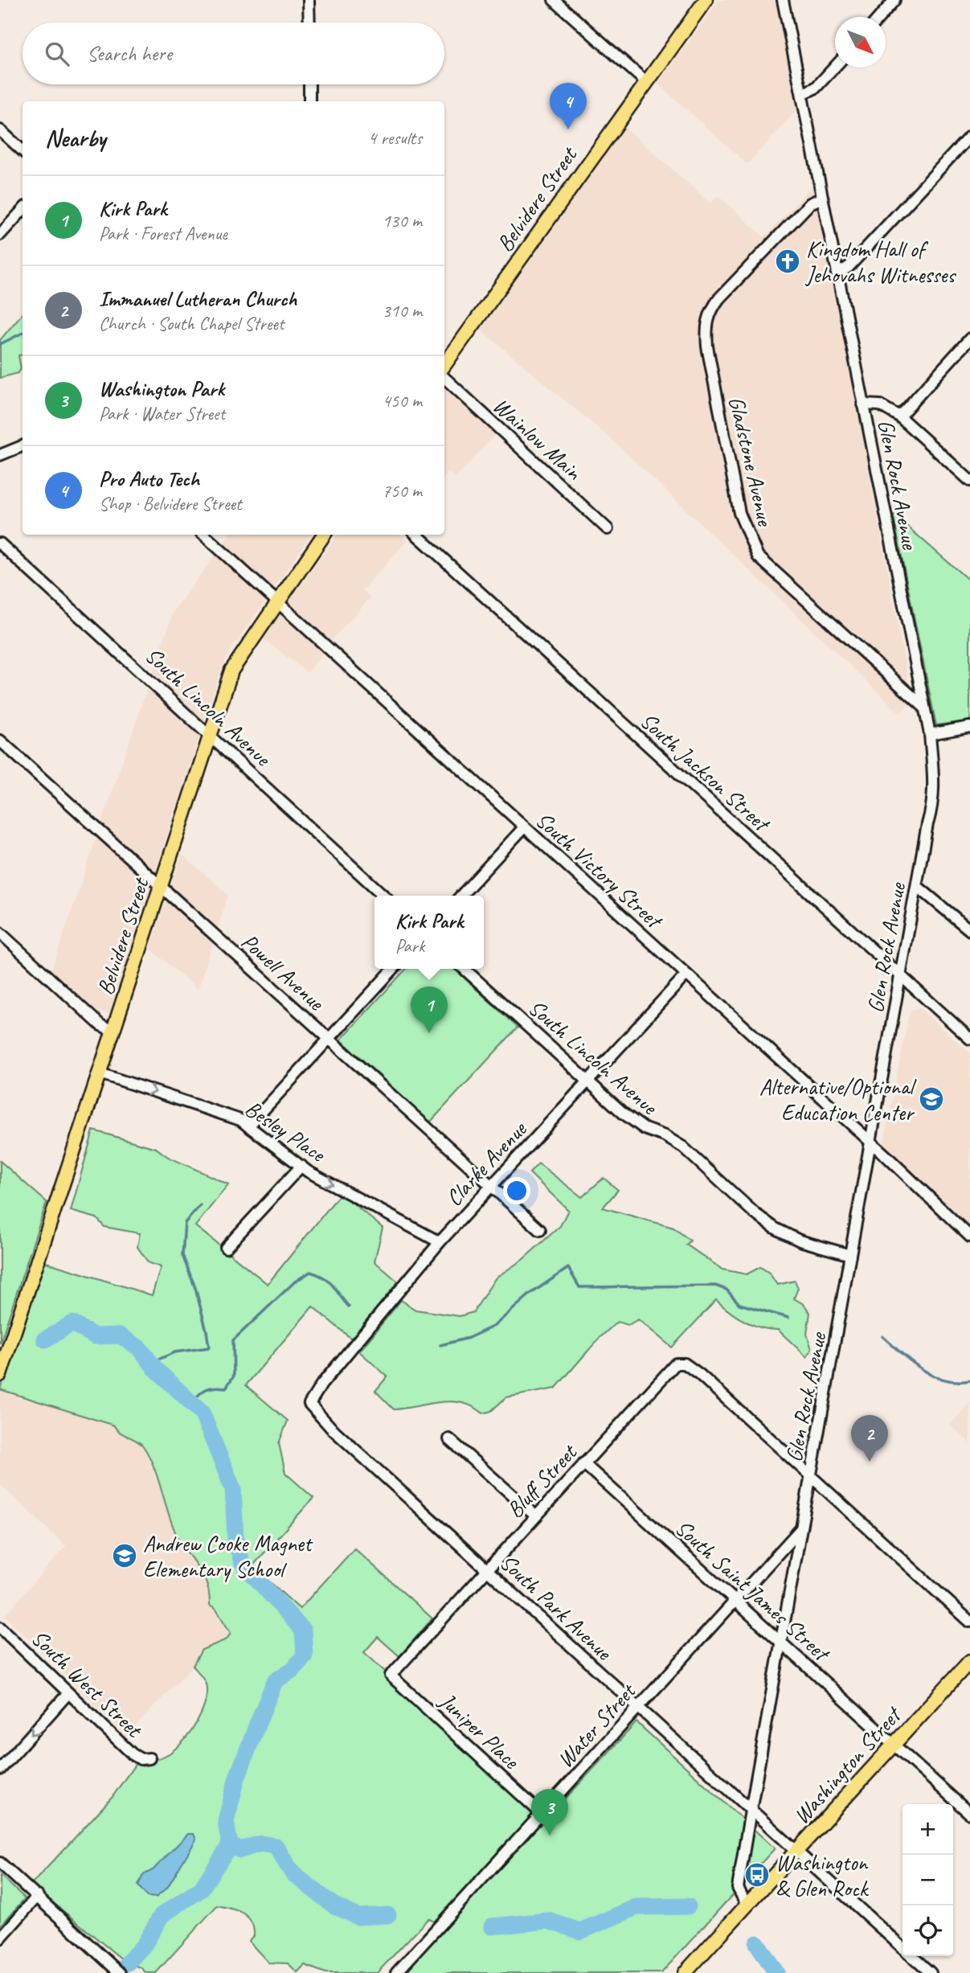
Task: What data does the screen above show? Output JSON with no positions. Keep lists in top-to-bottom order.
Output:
{
  "streets": {
    "main road": ["Belvidere Street", "Washington Street"],
    "street": [
      "Wainlow Main",
      "Gladstone Avenue",
      "Glen Rock Avenue",
      "South Lincoln Avenue",
      "South Jackson Street",
      "South Victory Street",
      "Powell Avenue",
      "Besley Place",
      "Clarke Avenue",
      "Bluff Street",
      "South Saint James Street",
      "South Park Avenue",
      "South West Street",
      "Water Street",
      "Juniper Place"
    ]
  },
  "crossings": [
    ["Belvidere Street", "South Lincoln Avenue"],
    ["Belvidere Street", "South Victory Street"],
    ["Belvidere Street", "Powell Avenue"],
    ["Belvidere Street", "Besley Place"],
    ["Gladstone Avenue", "Glen Rock Avenue"],
    ["Glen Rock Avenue", "South Lincoln Avenue"],
    ["Glen Rock Avenue", "South Jackson Street"],
    ["Glen Rock Avenue", "South Victory Street"],
    ["Glen Rock Avenue", "Bluff Street"],
    ["Glen Rock Avenue", "South Saint James Street"],
    ["Glen Rock Avenue", "South Park Avenue"],
    ["Glen Rock Avenue", "Water Street"],
    ["Glen Rock Avenue", "Washington Street"],
    ["South Lincoln Avenue", "Clarke Avenue"],
    ["South Victory Street", "Clarke Avenue"],
    ["Powell Avenue", "Clarke Avenue"],
    ["Besley Place", "Clarke Avenue"],
    ["Clarke Avenue", "South Park Avenue"],
    ["Bluff Street", "South Saint James Street"],
    ["Bluff Street", "South Park Avenue"],
    ["Bluff Street", "Juniper Place"],
    ["South Saint James Street", "Water Street"],
    ["South Saint James Street", "Washington Street"],
    ["South Park Avenue", "Water Street"],
    ["South Park Avenue", "Washington Street"],
    ["Water Street", "Juniper Place"]
  ],
  "one_way": ["Besley Place"],
  "places": {
    "church": ["Kingdom Hall of Jehovahs Witnesses"],
    "school or university": ["Alternative/Optional Education Center", "Andrew Cooke Magnet Elementary School"],
    "bus stop": ["Washington & Glen Rock"]
  },
  "north": "bottom right",
  "page": {
    "search": "Search here",
    "pins": [
      "4",
      "1",
      "2",
      "3"
    ],
    "heading": ["Nearby", "4 results"],
    "list": [
      {
        "mark": "1",
        "name": "Kirk Park",
        "note": "Park · Forest Avenue",
        "value": "130 m"
      },
      {
        "mark": "2",
        "name": "Immanuel Lutheran Church",
        "note": "Church · South Chapel Street",
        "value": "310 m"
      },
      {
        "mark": "3",
        "name": "Washington Park",
        "note": "Park · Water Street",
        "value": "450 m"
      },
      {
        "mark": "4",
        "name": "Pro Auto Tech",
        "note": "Shop · Belvidere Street",
        "value": "750 m"
      }
    ],
    "popup": ["Kirk Park", "Park"],
    "map_buttons": ["+", "−"]
  }
}
